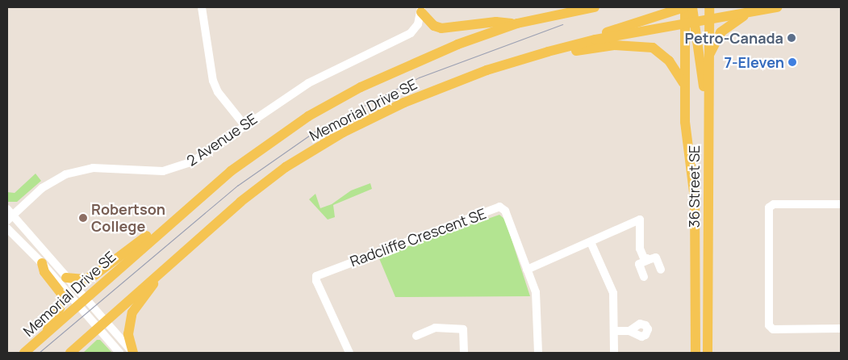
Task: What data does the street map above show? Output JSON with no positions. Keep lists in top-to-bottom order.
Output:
{
  "streets": {
    "main road": ["Memorial Drive SE", "36 Street SE"],
    "street": ["2 Avenue SE", "Radcliffe Crescent SE"]
  },
  "crossings": [
    ["Memorial Drive SE", "36 Street SE"]
  ],
  "places": ["Petro-Canada", "7-Eleven", "Robertson College"]
}
